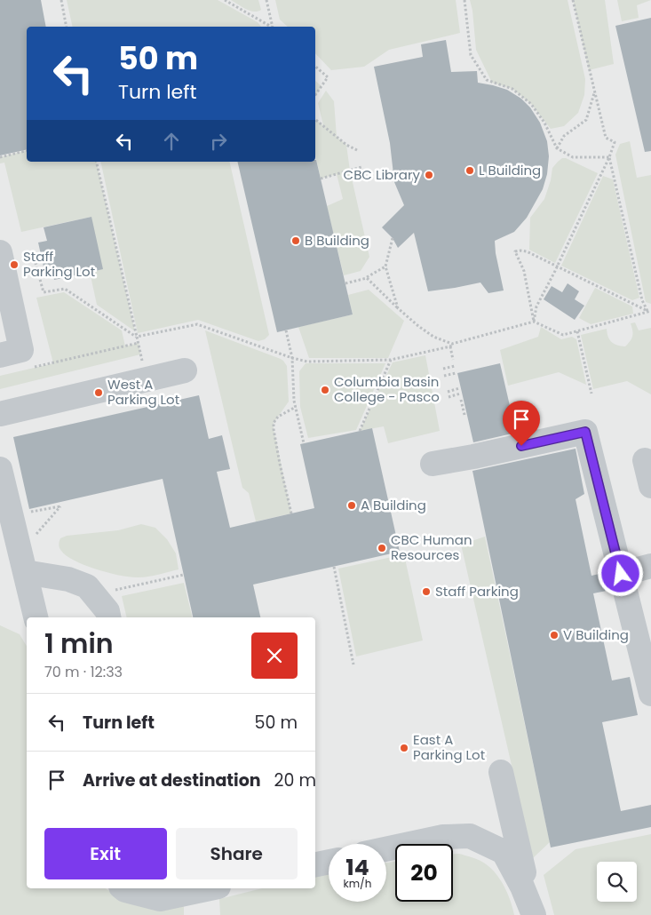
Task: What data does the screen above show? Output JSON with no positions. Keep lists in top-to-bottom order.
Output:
{
  "places": [
    "L Building",
    "CBC Library",
    "B Building",
    "Staff Parking Lot",
    "Columbia Basin College - Pasco",
    "West A Parking Lot",
    "A Building",
    "CBC Human Resources",
    "Staff Parking",
    "V Building",
    "East A Parking Lot"
  ],
  "page": {
    "turn": ["50 m", "Turn left"],
    "heading": ["1 min", "70 m · 12:33"],
    "list": [
      {
        "name": "Turn left",
        "value": "50 m"
      },
      {
        "name": "Arrive at destination",
        "value": "20 m"
      }
    ],
    "buttons": ["Exit", "Share"],
    "speed": "14 km/h",
    "limit": "20"
  }
}
